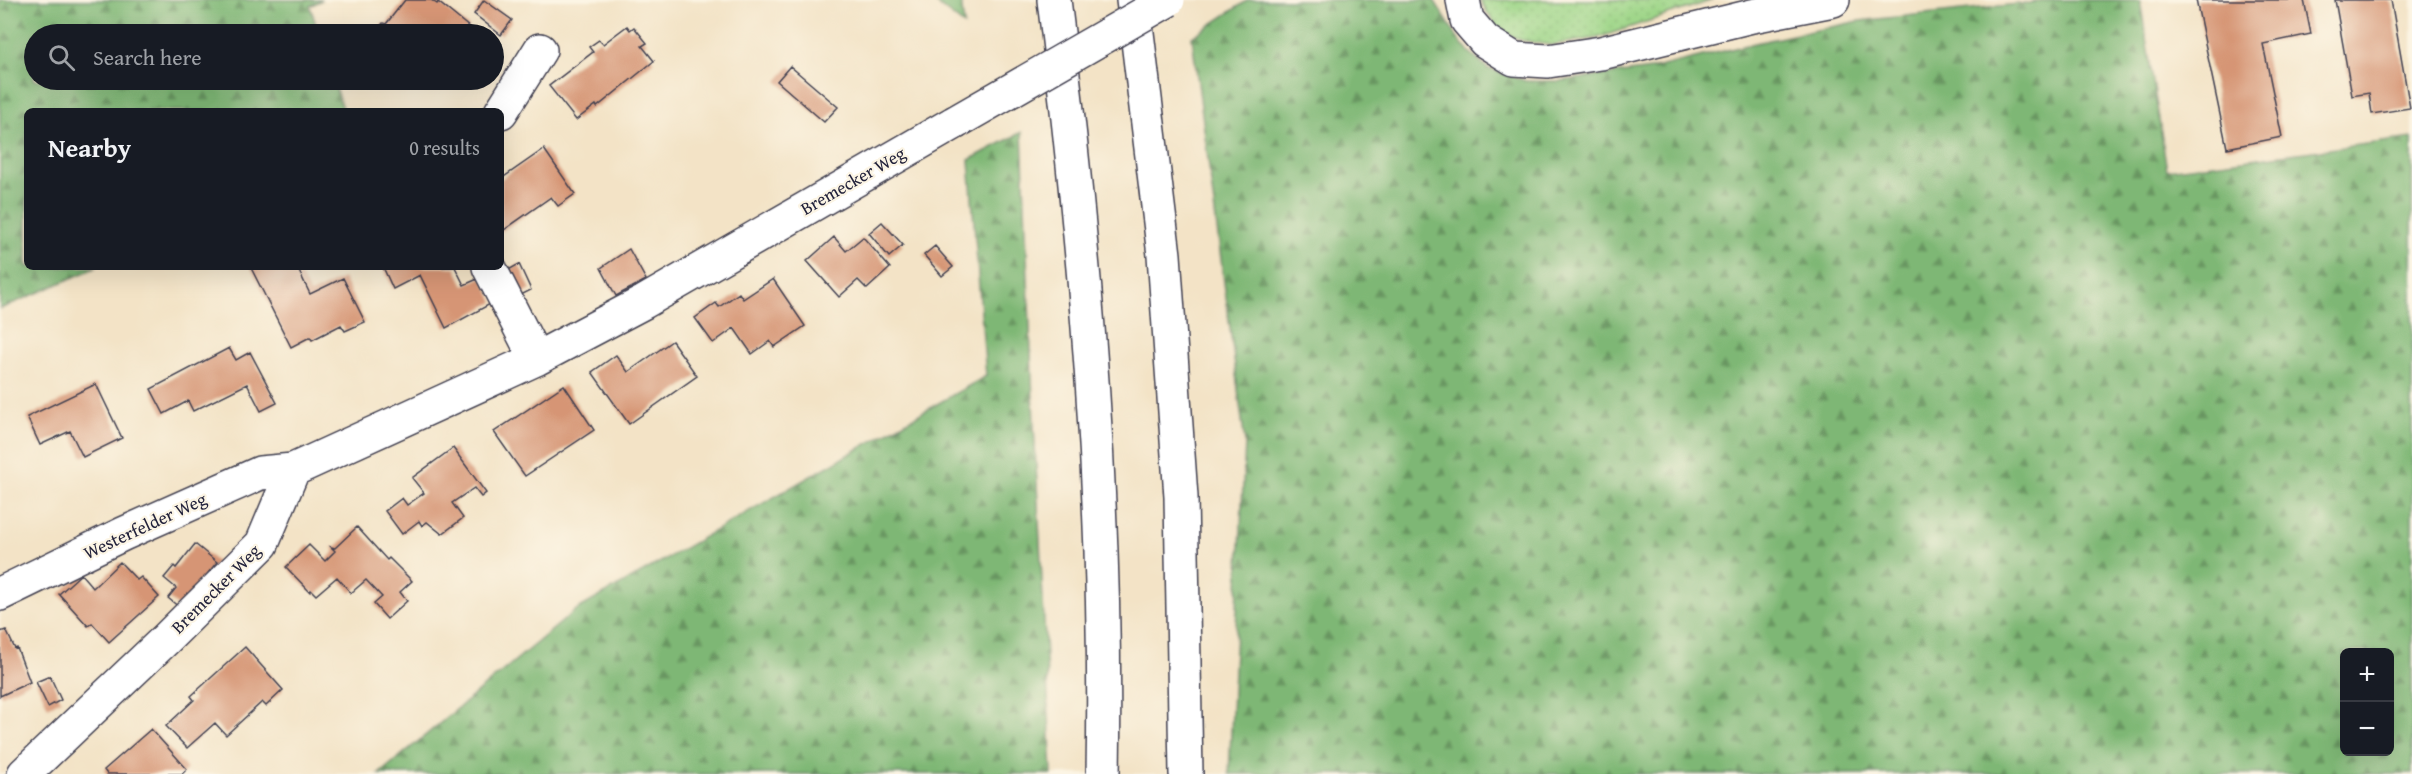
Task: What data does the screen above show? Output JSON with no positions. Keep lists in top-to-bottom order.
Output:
{
  "streets": {
    "main road": ["Bremecker Weg", "Westerfelder Weg"]
  },
  "crossings": [
    ["Bremecker Weg", "Westerfelder Weg"]
  ],
  "page": {
    "search": "Search here",
    "heading": ["Nearby", "0 results"],
    "map_buttons": ["+", "−"]
  }
}
